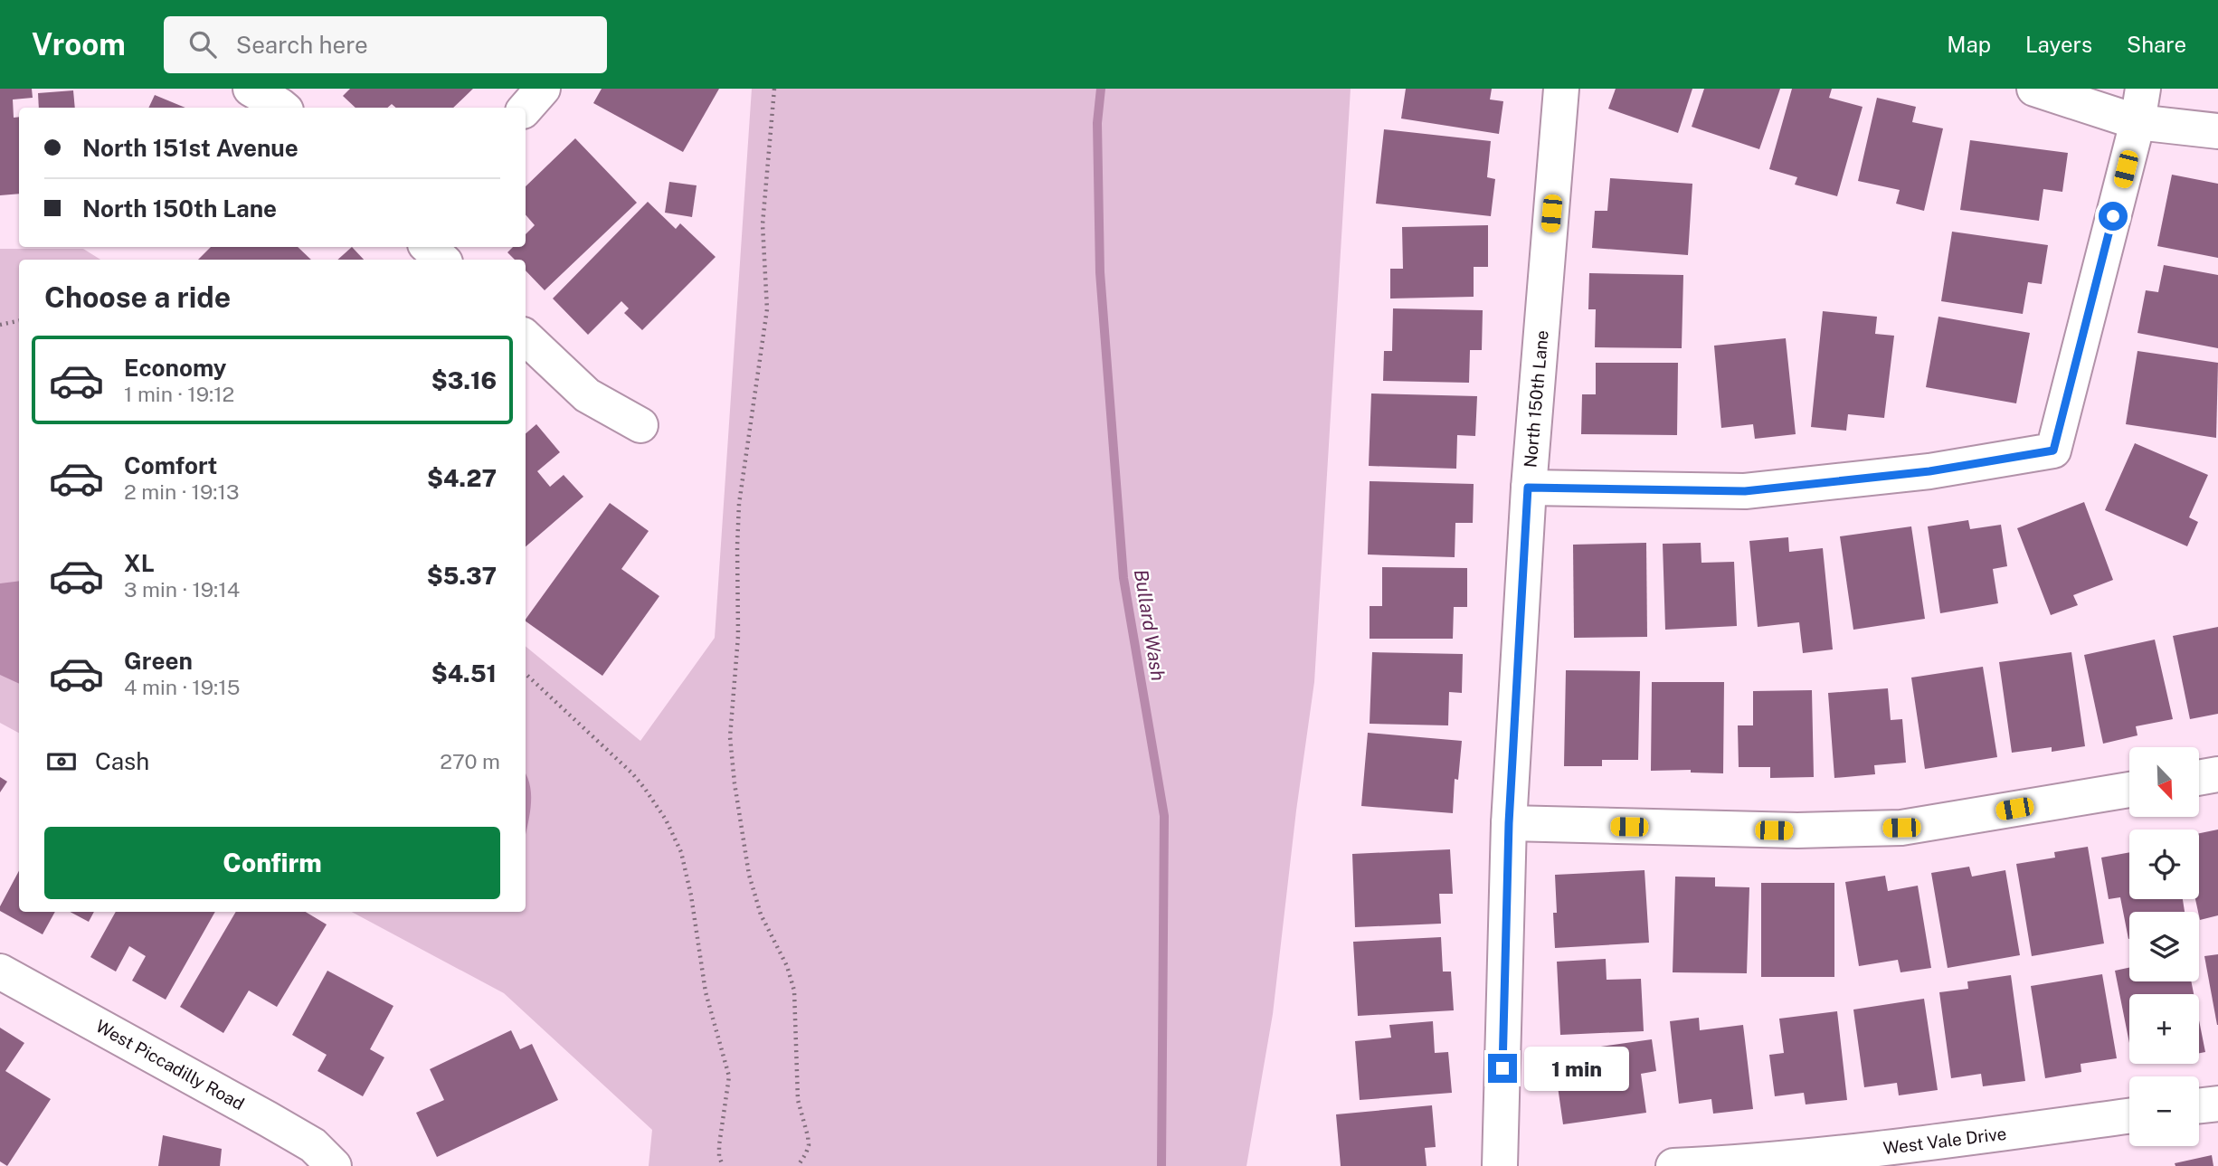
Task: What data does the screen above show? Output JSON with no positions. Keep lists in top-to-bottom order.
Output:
{
  "streets": {
    "street": ["North 150th Lane", "West Piccadilly Road", "West Vale Drive"]
  },
  "water": ["Bullard Wash"],
  "north": "bottom right",
  "page": {
    "header": "Vroom",
    "search": "Search here",
    "nav": ["Map", "Layers", "Share"],
    "banner": ["North 151st Avenue", "North 150th Lane"],
    "heading": "Choose a ride",
    "list": [
      {
        "name": "Economy",
        "note": "1 min · 19:12",
        "value": "$3.16"
      },
      {
        "name": "Comfort",
        "note": "2 min · 19:13",
        "value": "$4.27"
      },
      {
        "name": "XL",
        "note": "3 min · 19:14",
        "value": "$5.37"
      },
      {
        "name": "Green",
        "note": "4 min · 19:15",
        "value": "$4.51"
      }
    ],
    "pay": ["Cash", "270 m"],
    "map_buttons": ["+", "−"],
    "buttons": "Confirm",
    "bubble": "1 min"
  }
}
